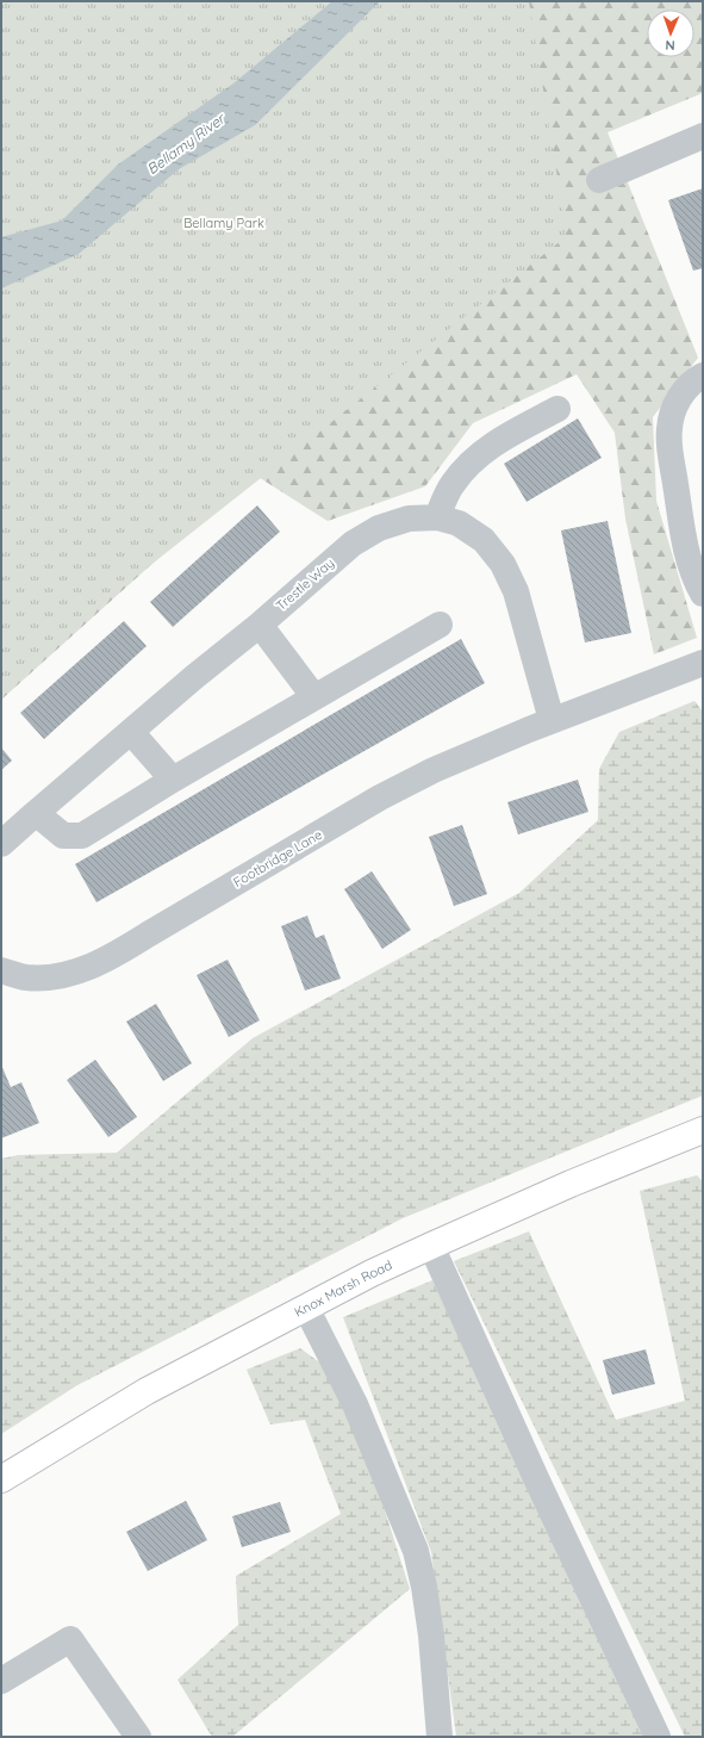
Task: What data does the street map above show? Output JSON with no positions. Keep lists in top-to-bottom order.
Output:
{
  "streets": {
    "main road": ["Knox Marsh Road"],
    "street": ["Trestle Way", "Footbridge Lane"]
  },
  "crossings": [
    ["Trestle Way", "Footbridge Lane"]
  ],
  "water": ["Bellamy River"],
  "parks": ["Bellamy Park"],
  "north": "bottom"
}
